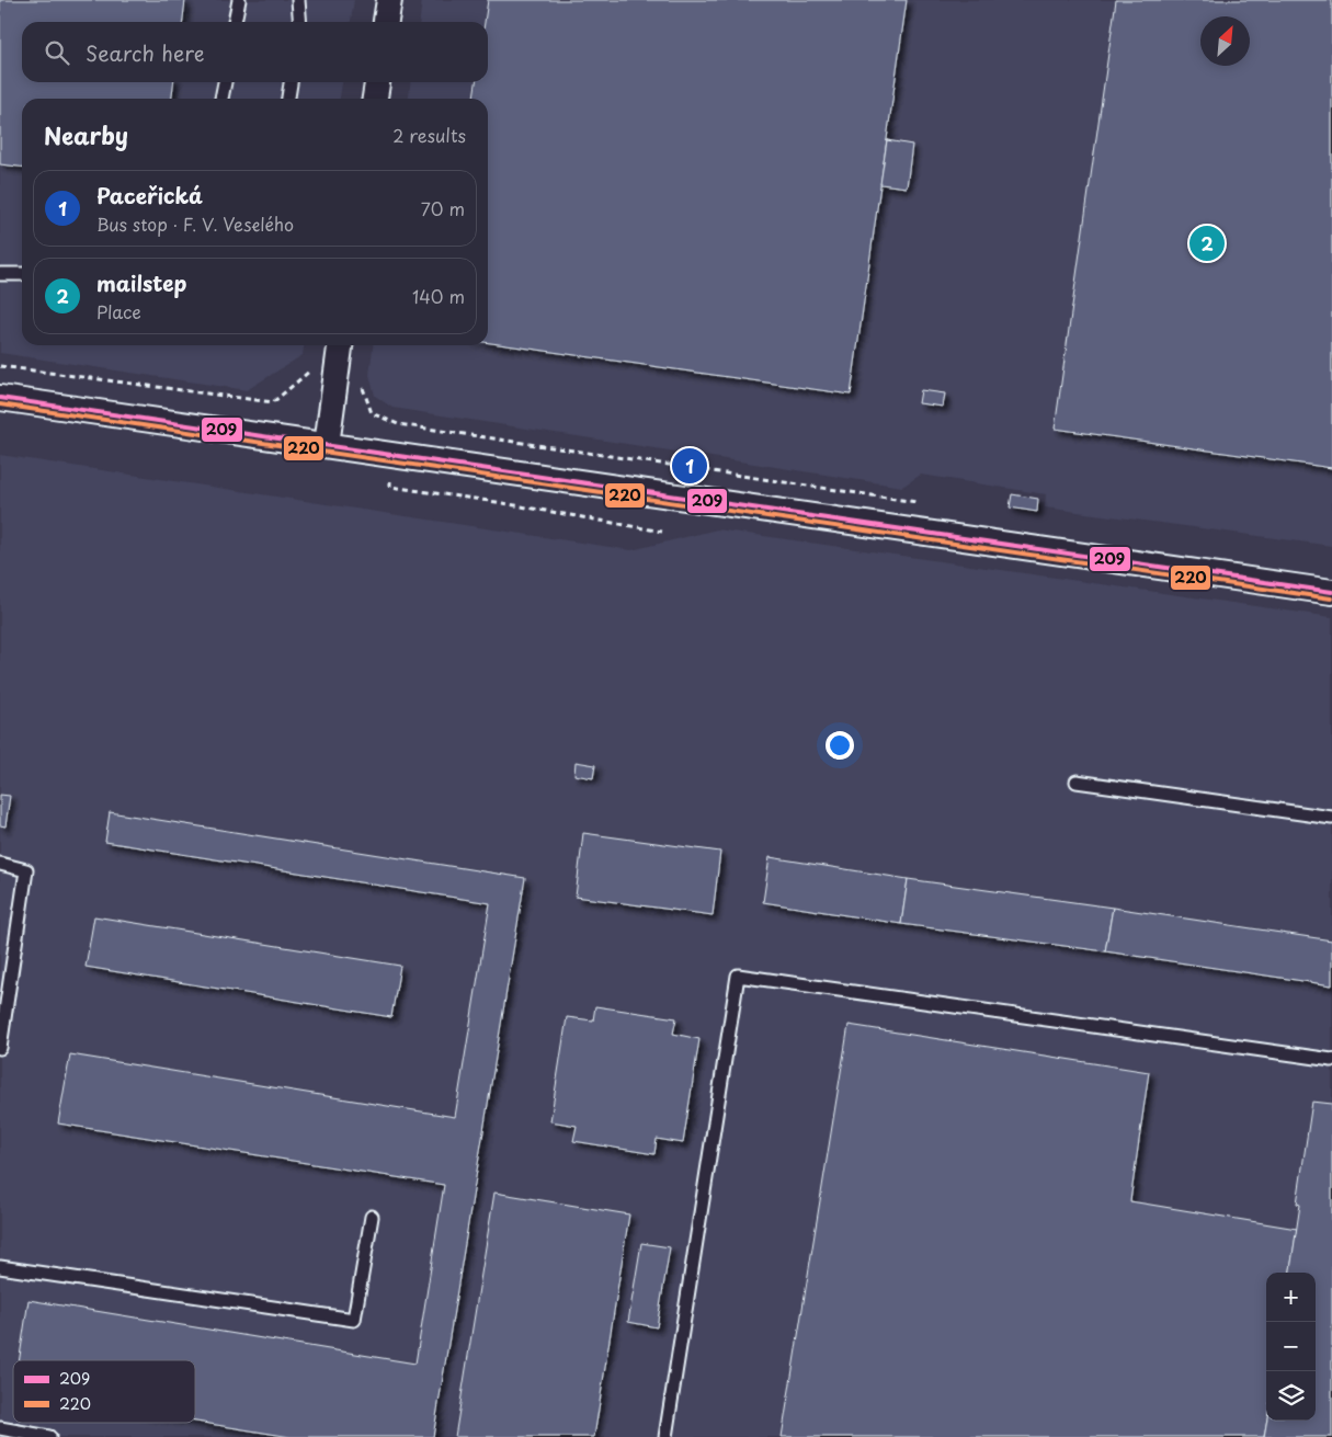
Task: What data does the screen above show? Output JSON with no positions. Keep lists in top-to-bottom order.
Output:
{
  "lines": ["transit line 209", "transit line 220"],
  "legend": ["209", "220"],
  "north": "top right",
  "page": {
    "search": "Search here",
    "heading": ["Nearby", "2 results"],
    "list": [
      {
        "mark": "1",
        "name": "Paceřická",
        "note": "Bus stop · F. V. Veselého",
        "value": "70 m"
      },
      {
        "mark": "2",
        "name": "mailstep",
        "note": "Place",
        "value": "140 m"
      }
    ],
    "pins": ["2", "1"],
    "map_buttons": ["+", "−"]
  }
}
